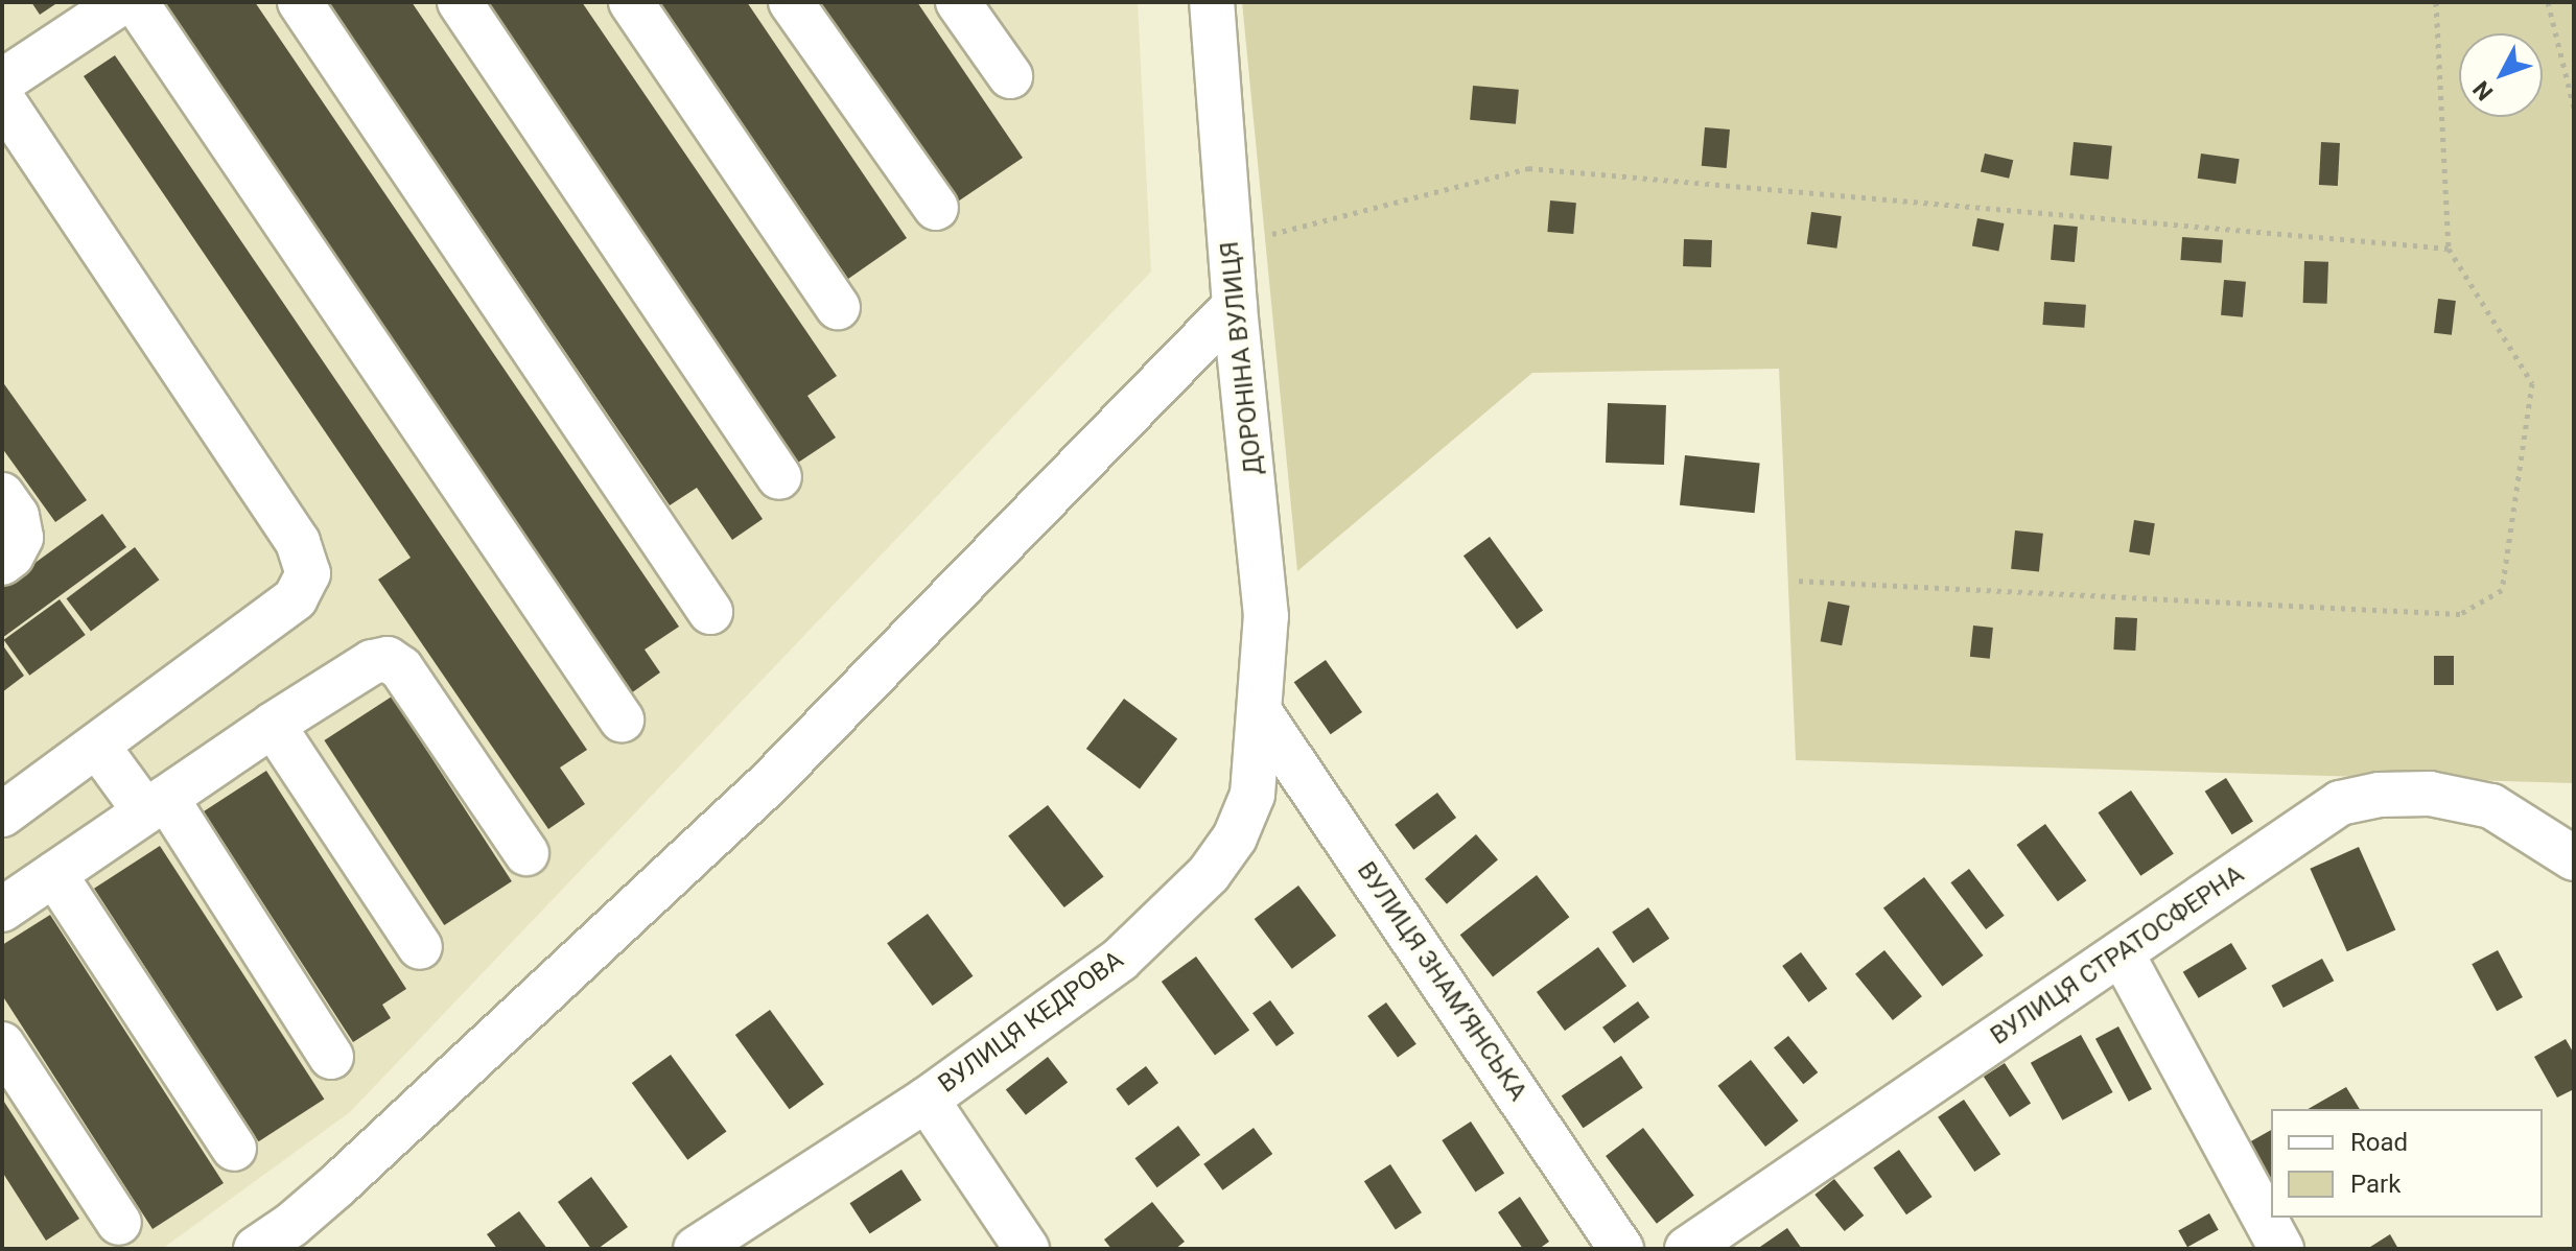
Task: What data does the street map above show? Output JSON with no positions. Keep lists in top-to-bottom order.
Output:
{
  "streets": {
    "street": [
      "ДОРОНІНА ВУЛИЦЯ",
      "ВУЛИЦЯ СТРАТОСФЕРНА",
      "ВУЛИЦЯ ЗНАМ’ЯНСЬКА",
      "ВУЛИЦЯ КЕДРОВА"
    ]
  },
  "crossings": [
    ["ДОРОНІНА ВУЛИЦЯ", "ВУЛИЦЯ ЗНАМ’ЯНСЬКА"],
    ["ДОРОНІНА ВУЛИЦЯ", "ВУЛИЦЯ КЕДРОВА"],
    ["ВУЛИЦЯ ЗНАМ’ЯНСЬКА", "ВУЛИЦЯ КЕДРОВА"]
  ],
  "legend": ["Road", "Park"],
  "north": "bottom left"
}
